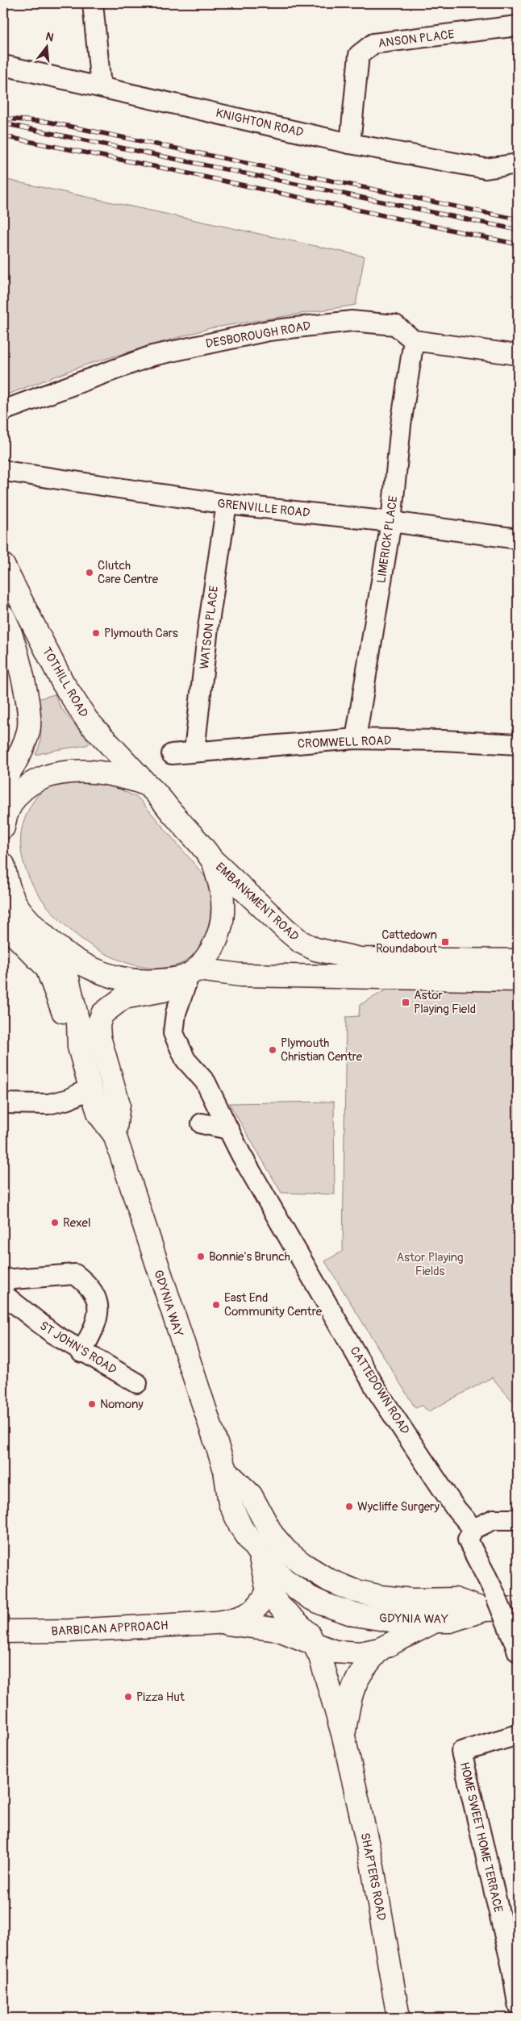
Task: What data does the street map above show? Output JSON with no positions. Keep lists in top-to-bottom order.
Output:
{
  "streets": {
    "main road": [
      "TOTHILL ROAD",
      "EMBANKMENT ROAD",
      "GDYNIA WAY",
      "BARBICAN APPROACH",
      "SHAPTERS ROAD"
    ],
    "street": [
      "ANSON PLACE",
      "KNIGHTON ROAD",
      "DESBOROUGH ROAD",
      "GRENVILLE ROAD",
      "LIMERICK PLACE",
      "WATSON PLACE",
      "CROMWELL ROAD",
      "ST JOHN'S ROAD",
      "CATTEDOWN ROAD",
      "HOME SWEET HOME TERRACE"
    ]
  },
  "crossings": [
    ["ANSON PLACE", "KNIGHTON ROAD"],
    ["DESBOROUGH ROAD", "LIMERICK PLACE"],
    ["GRENVILLE ROAD", "LIMERICK PLACE"],
    ["GRENVILLE ROAD", "WATSON PLACE"],
    ["LIMERICK PLACE", "CROMWELL ROAD"],
    ["WATSON PLACE", "CROMWELL ROAD"],
    ["GDYNIA WAY", "CATTEDOWN ROAD"],
    ["GDYNIA WAY", "BARBICAN APPROACH"],
    ["BARBICAN APPROACH", "SHAPTERS ROAD"]
  ],
  "parks": ["Astor Playing Fields"],
  "places": {
    "other": [
      "Clutch Care Centre",
      "Plymouth Cars",
      "Plymouth Christian Centre",
      "Rexel",
      "Bonnie's Brunch",
      "East End Community Centre",
      "Nomony",
      "Wycliffe Surgery",
      "Pizza Hut"
    ],
    "transit": ["Cattedown Roundabout", "Astor Playing Field"]
  },
  "north": "top"
}
